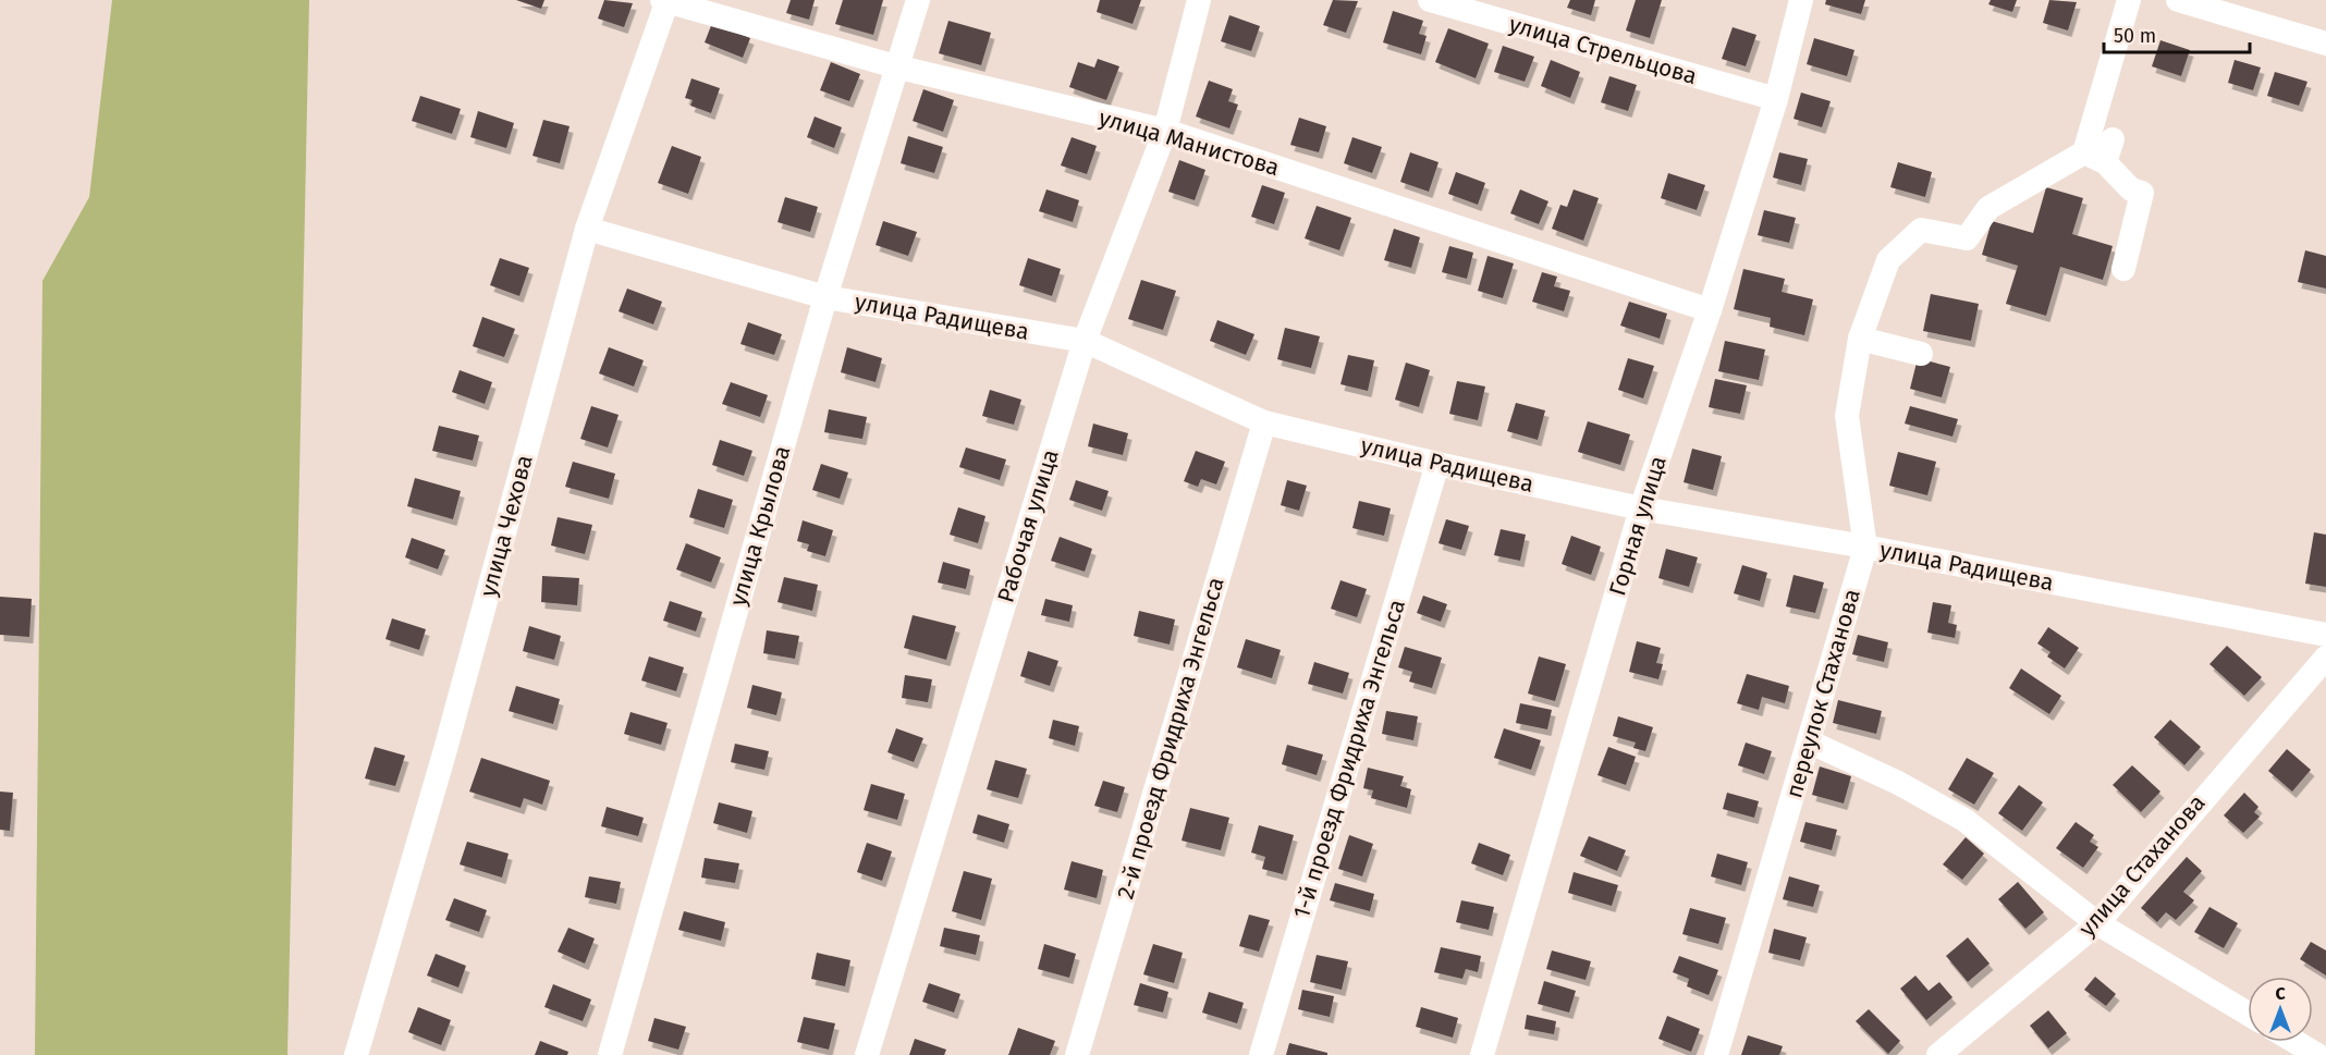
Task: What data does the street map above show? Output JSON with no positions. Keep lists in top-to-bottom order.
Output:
{
  "streets": {
    "street": [
      "улица Стрельцова",
      "улица Манистова",
      "улица Радищева",
      "улица Чехова",
      "улица Крылова",
      "Рабочая улица",
      "Горная улица",
      "переулок Стаханова",
      "2-й проезд Фридриха Энгельса",
      "1-й проезд Фридриха Энгельса",
      "улица Стаханова"
    ]
  },
  "crossings": [
    ["улица Стрельцова", "Горная улица"],
    ["улица Манистова", "улица Чехова"],
    ["улица Манистова", "улица Крылова"],
    ["улица Манистова", "Рабочая улица"],
    ["улица Манистова", "Горная улица"],
    ["улица Радищева", "улица Чехова"],
    ["улица Радищева", "улица Крылова"],
    ["улица Радищева", "Рабочая улица"],
    ["улица Радищева", "Горная улица"],
    ["улица Радищева", "переулок Стаханова"],
    ["улица Радищева", "2-й проезд Фридриха Энгельса"],
    ["улица Радищева", "1-й проезд Фридриха Энгельса"]
  ],
  "scale_bar": "50 m",
  "north": "top"
}
